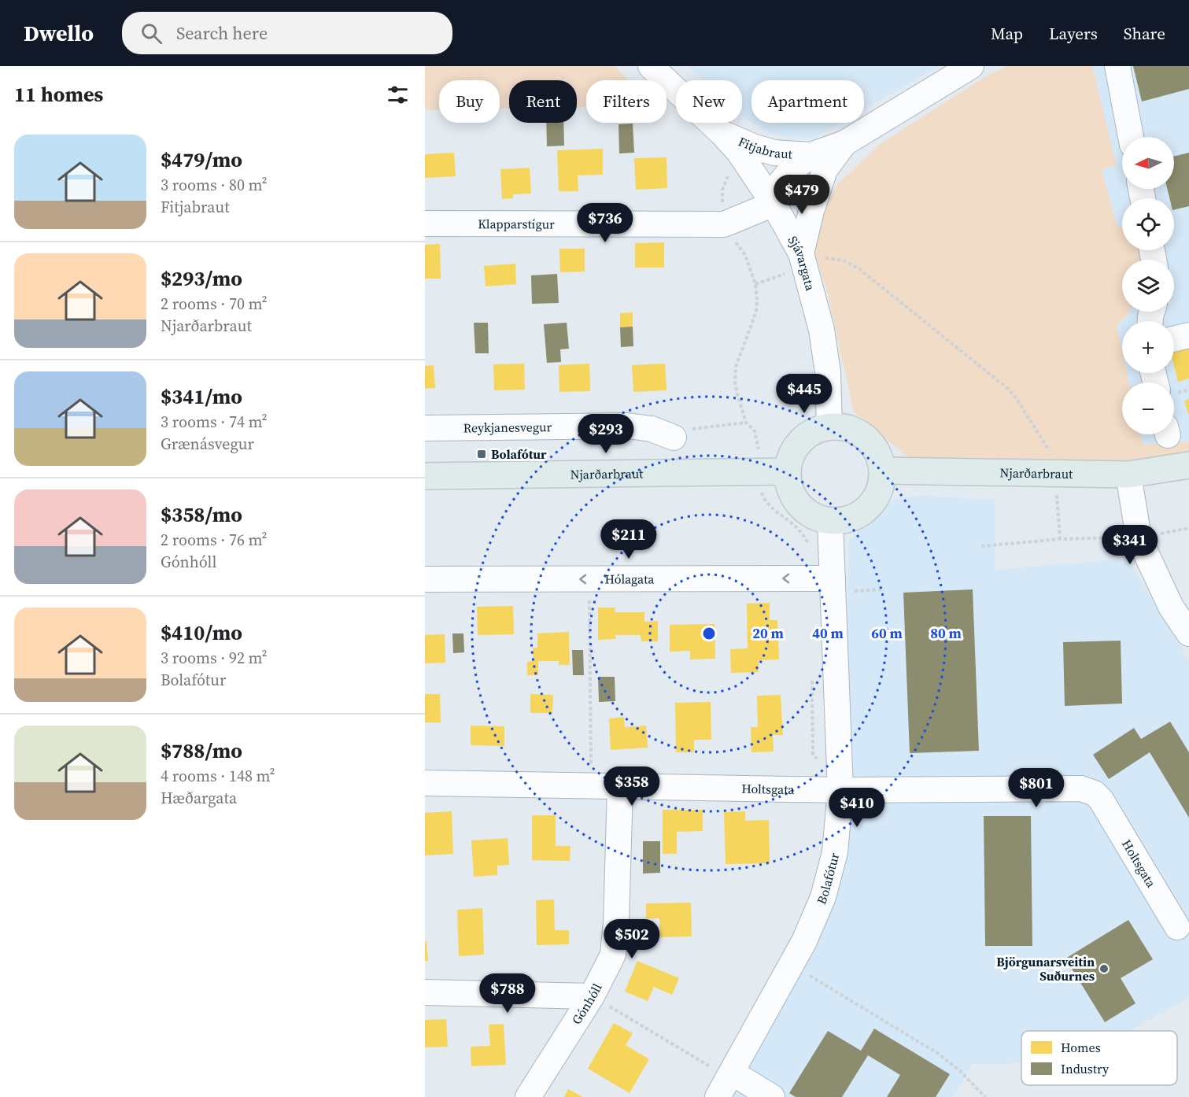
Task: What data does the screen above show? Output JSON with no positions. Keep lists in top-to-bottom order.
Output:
{
  "streets": {
    "main road": ["Njarðarbraut"],
    "street": [
      "Fitjabraut",
      "Klapparstígur",
      "Sjávargata",
      "Reykjanesvegur",
      "Hólagata",
      "Holtsgata",
      "Bolafótur",
      "Gónhóll"
    ]
  },
  "crossings": [
    ["Fitjabraut", "Klapparstígur"],
    ["Fitjabraut", "Sjávargata"],
    ["Klapparstígur", "Sjávargata"],
    ["Sjávargata", "Njarðarbraut"],
    ["Sjávargata", "Bolafótur"],
    ["Njarðarbraut", "Bolafótur"],
    ["Hólagata", "Bolafótur"],
    ["Holtsgata", "Bolafótur"],
    ["Holtsgata", "Gónhóll"]
  ],
  "one_way": ["Hólagata"],
  "places": {
    "transit": ["Bolafótur"],
    "other": ["Björgunarsveitin Suðurnes"]
  },
  "legend": ["Homes", "Industry"],
  "north": "left",
  "page": {
    "header": "Dwello",
    "search": "Search here",
    "nav": ["Map", "Layers", "Share"],
    "heading": "11 homes",
    "chip": [
      "Buy",
      "Rent",
      "Filters",
      "New",
      "Apartment"
    ],
    "list": [
      {
        "name": "$479/mo",
        "note": "3 rooms · 80 m² · Fitjabraut"
      },
      {
        "name": "$293/mo",
        "note": "2 rooms · 70 m² · Njarðarbraut"
      },
      {
        "name": "$341/mo",
        "note": "3 rooms · 74 m² · Grænásvegur"
      },
      {
        "name": "$358/mo",
        "note": "2 rooms · 76 m² · Gónhóll"
      },
      {
        "name": "$410/mo",
        "note": "3 rooms · 92 m² · Bolafótur"
      },
      {
        "name": "$788/mo",
        "note": "4 rooms · 148 m² · Hæðargata"
      }
    ],
    "map_buttons": ["+", "−"],
    "price": [
      "$479",
      "$736",
      "$445",
      "$293",
      "$211",
      "$341",
      "$358",
      "$801",
      "$410",
      "$502",
      "$788"
    ]
  },
  "rings": [
    "20 m",
    "40 m",
    "60 m",
    "80 m"
  ]
}
